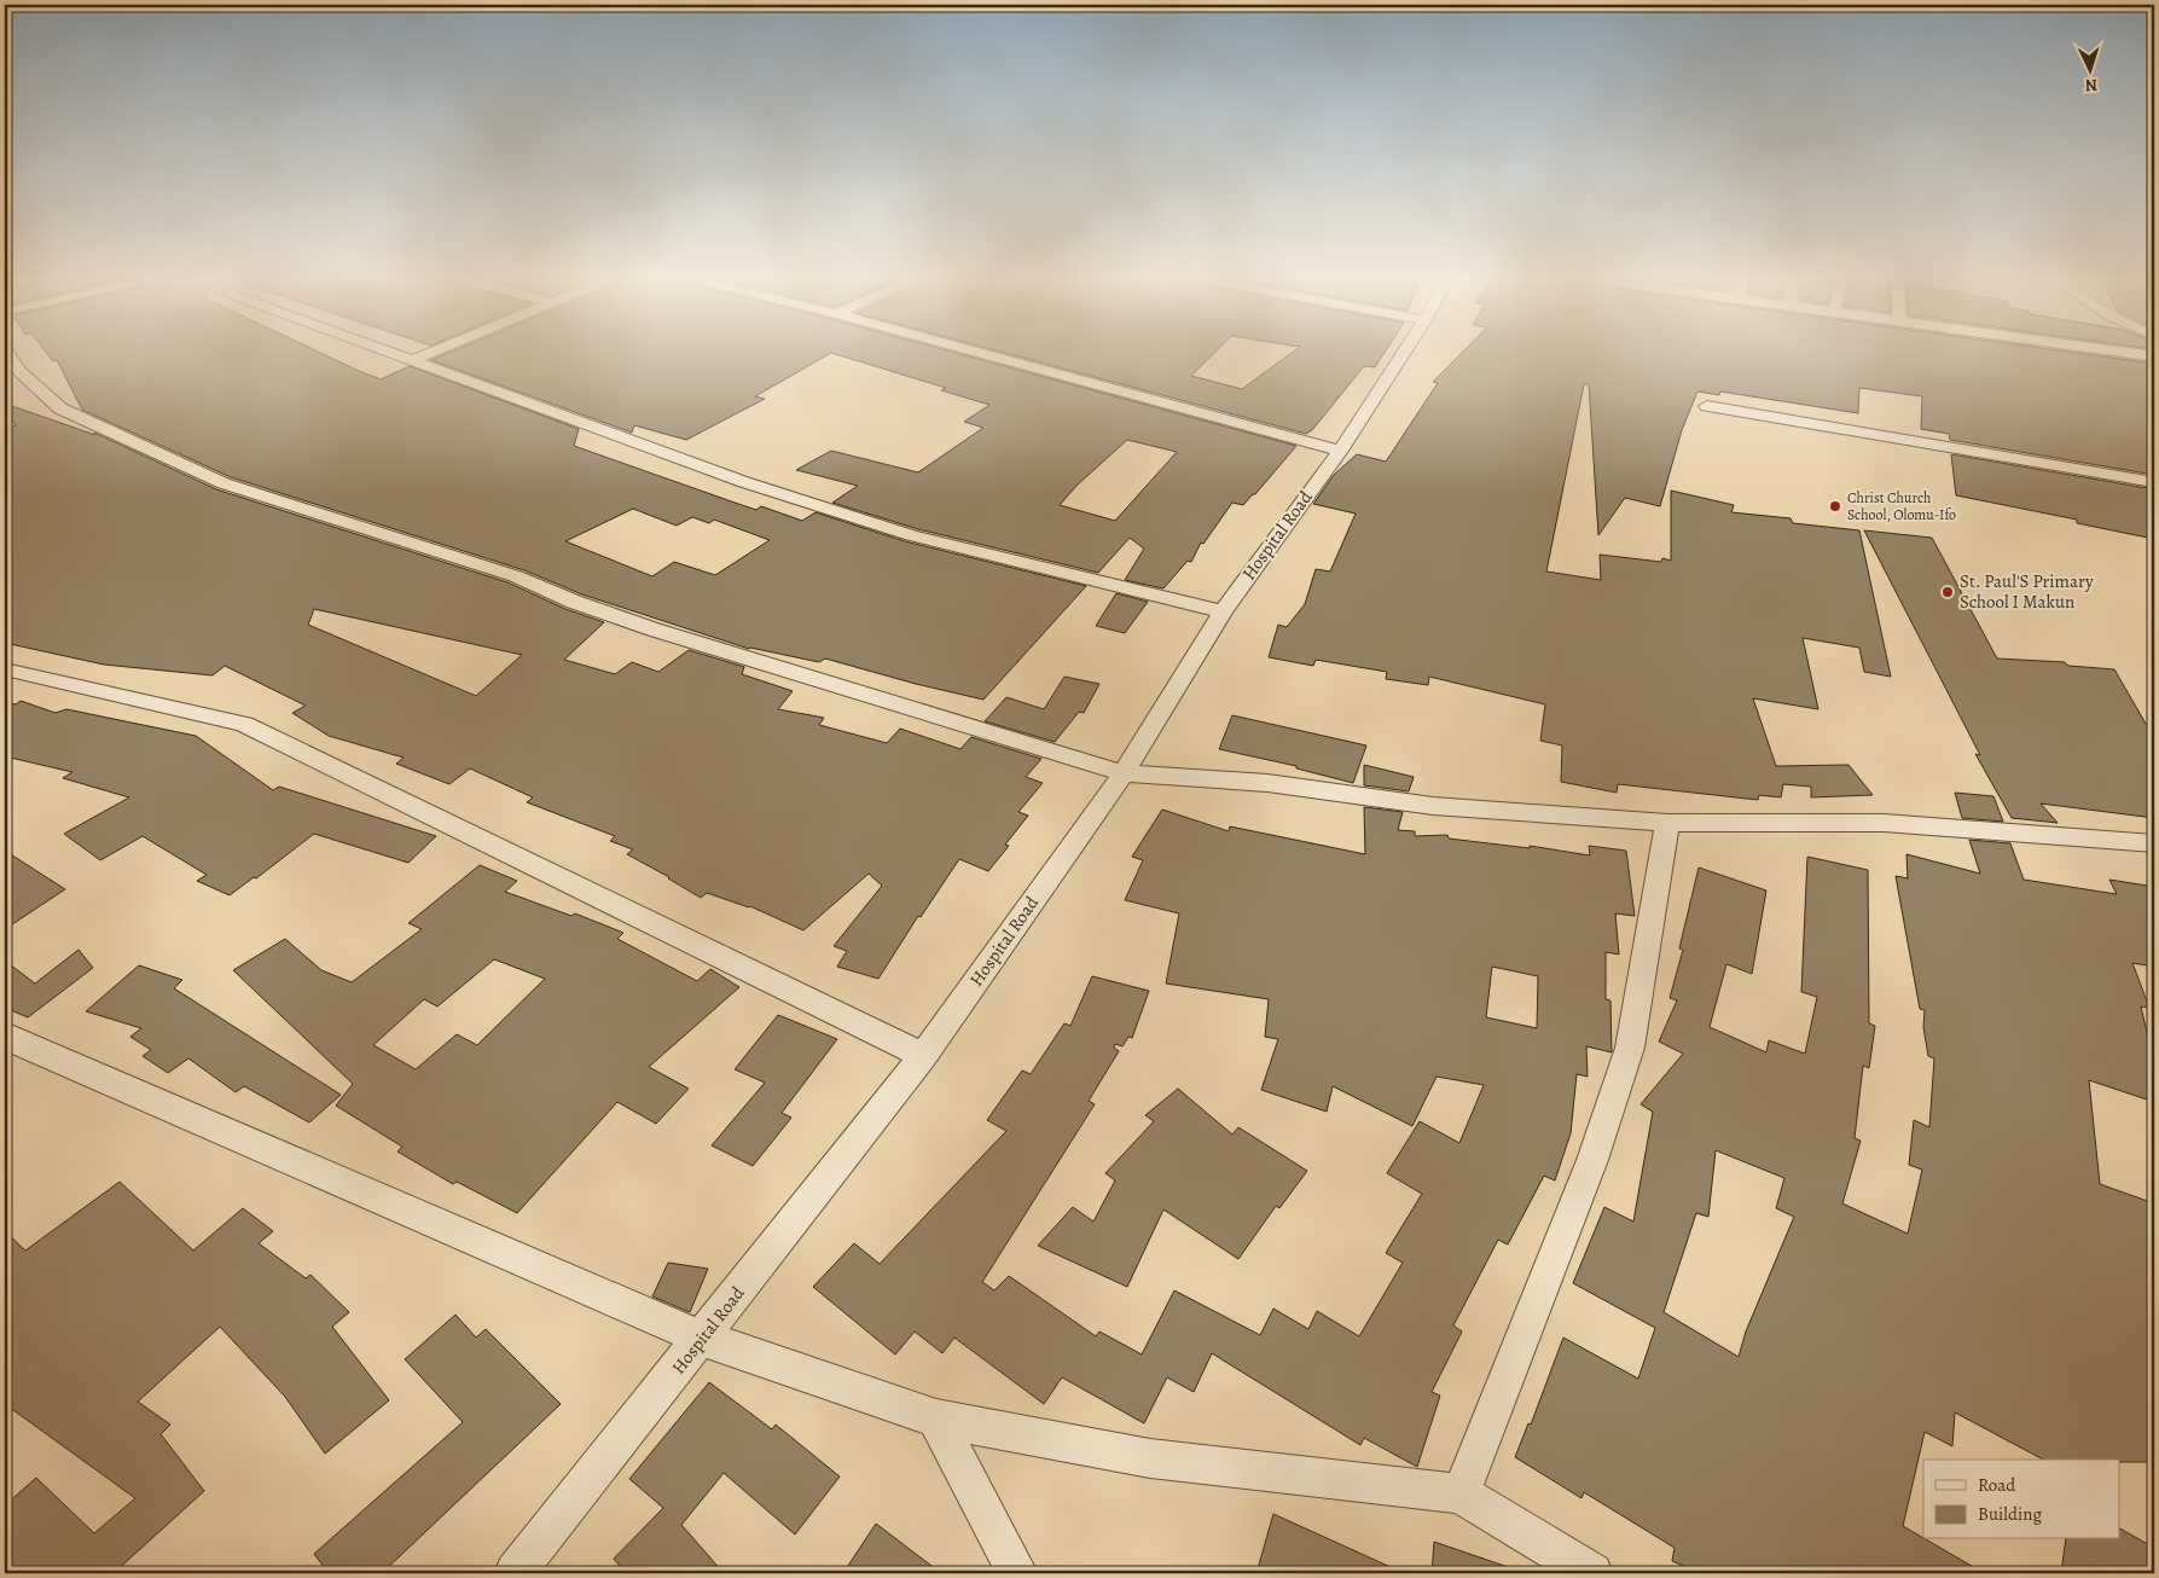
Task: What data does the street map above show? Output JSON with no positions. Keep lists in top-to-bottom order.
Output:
{
  "streets": {
    "street": ["Hospital Road"]
  },
  "places": ["Christ Church School, Olomu-Ifo", "St. Paul'S Primary School I Makun"],
  "legend": ["Road", "Building"],
  "north": "bottom"
}
